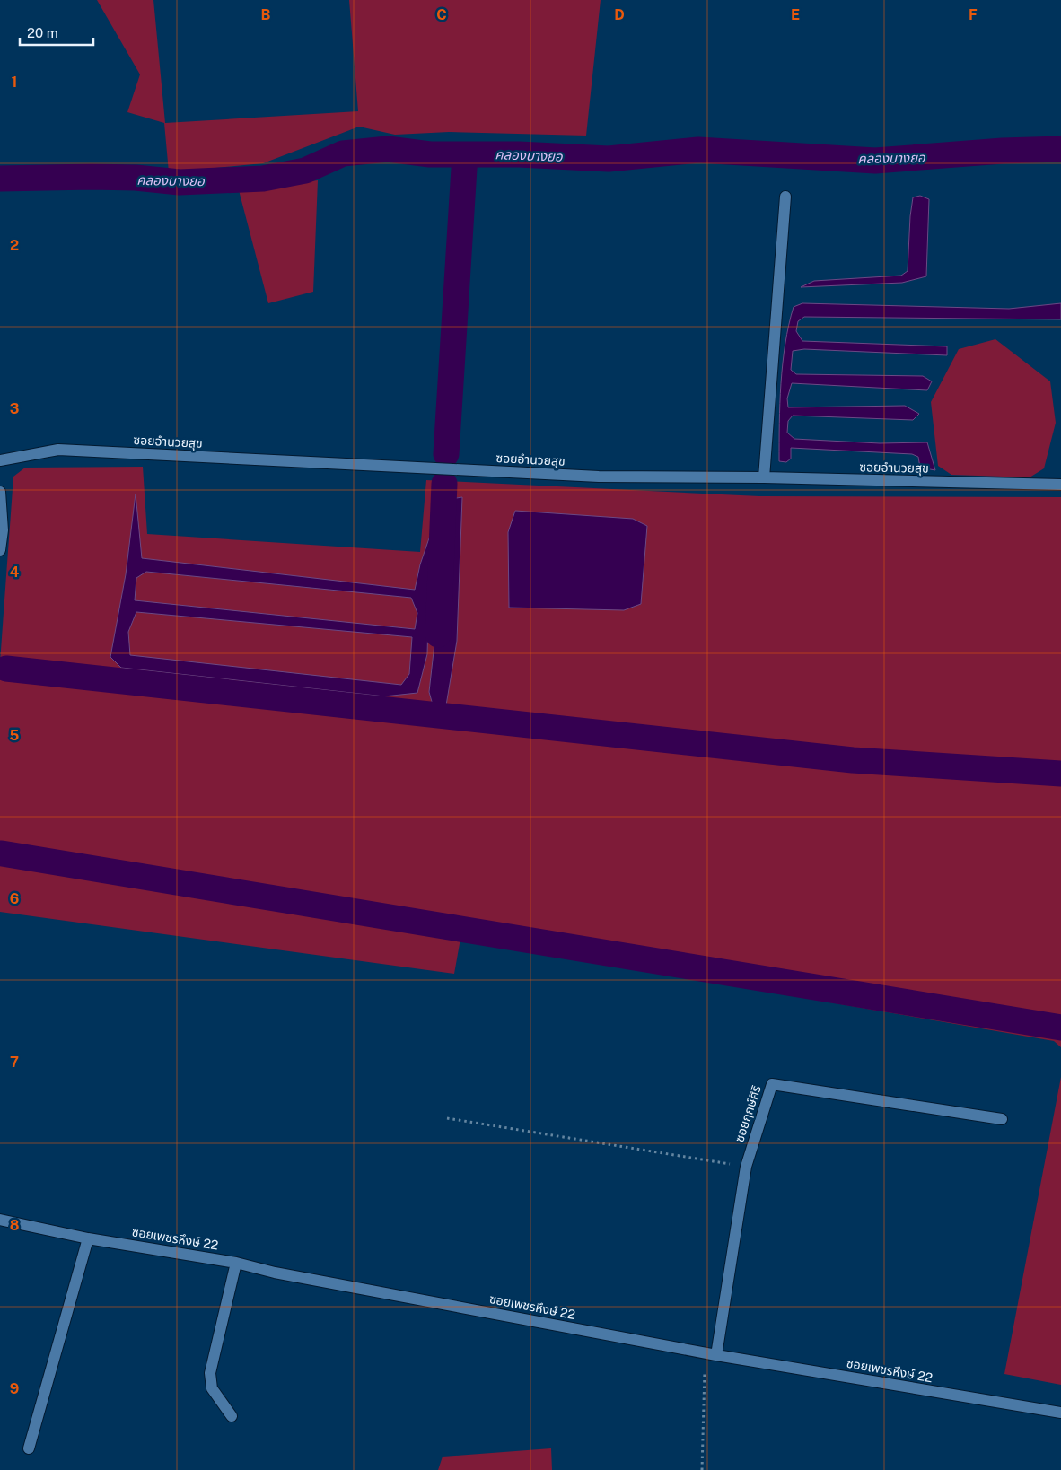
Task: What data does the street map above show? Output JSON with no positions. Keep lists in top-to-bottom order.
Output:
{
  "streets": {
    "street": ["ซอยอำนวยสุข", "ซอยฤกษ์ศิริ", "ซอยเพชรหึงษ์ 22"]
  },
  "crossings": [
    ["ซอยฤกษ์ศิริ", "ซอยเพชรหึงษ์ 22"]
  ],
  "water": ["คลองบางยอ"],
  "scale_bar": "20 m",
  "grid": {
    "columns": [
      "B",
      "C",
      "D",
      "E",
      "F"
    ],
    "rows": [
      "1",
      "2",
      "3",
      "4",
      "5",
      "6",
      "7",
      "8",
      "9"
    ]
  }
}
